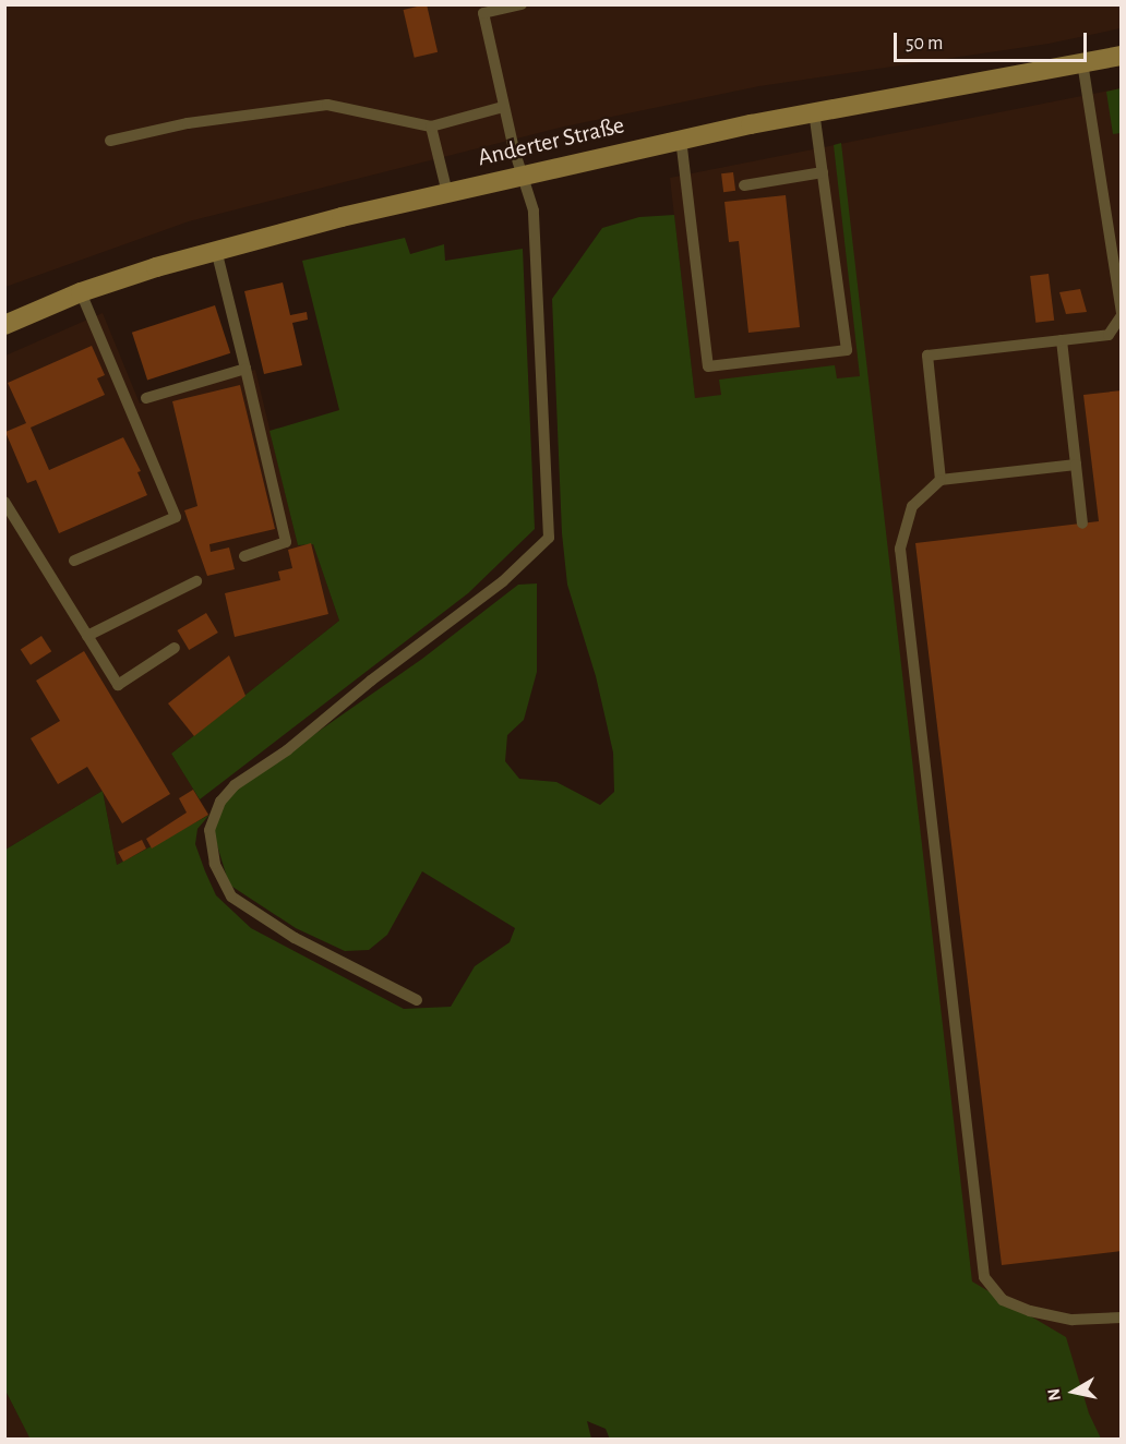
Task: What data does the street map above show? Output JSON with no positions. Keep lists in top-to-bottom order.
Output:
{
  "streets": {
    "main road": ["Anderter Straße"]
  },
  "scale_bar": "50 m",
  "north": "left"
}
